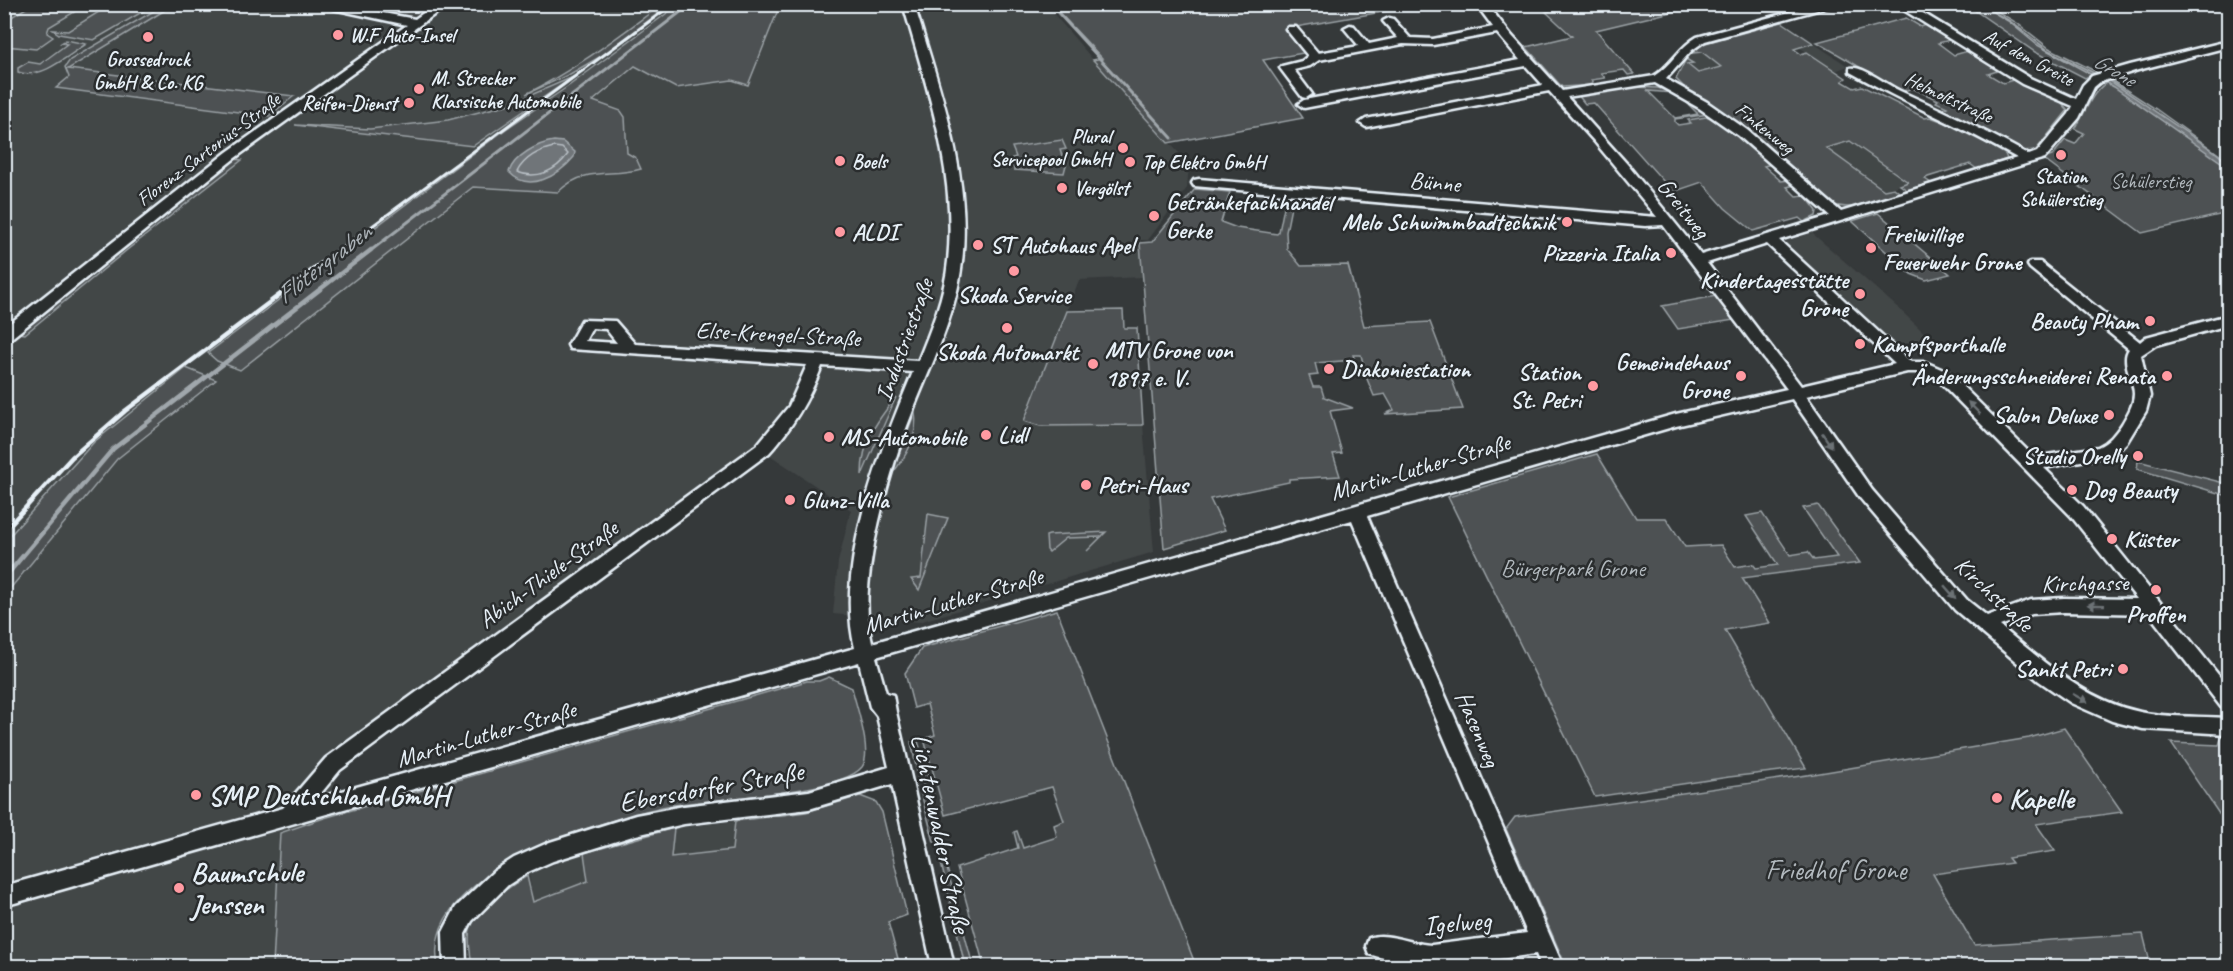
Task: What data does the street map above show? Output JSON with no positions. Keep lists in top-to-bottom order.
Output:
{
  "streets": {
    "street": [
      "Auf dem Greite",
      "Helmoltstraße",
      "Finkenweg",
      "Florenz-Sartorius-Straße",
      "Bünne",
      "Greitweg",
      "Else-Krengel-Straße",
      "Industriestraße",
      "Martin-Luther-Straße",
      "Abich-Thiele-Straße",
      "Kirchgasse",
      "Kirchstraße",
      "Hasenweg",
      "Ebersdorfer Straße",
      "Lichtenwalder Straße",
      "Igelweg"
    ]
  },
  "crossings": [
    ["Bünne", "Greitweg"],
    ["Greitweg", "Martin-Luther-Straße"],
    ["Greitweg", "Kirchstraße"],
    ["Else-Krengel-Straße", "Industriestraße"],
    ["Else-Krengel-Straße", "Abich-Thiele-Straße"],
    ["Industriestraße", "Martin-Luther-Straße"],
    ["Industriestraße", "Lichtenwalder Straße"],
    ["Martin-Luther-Straße", "Abich-Thiele-Straße"],
    ["Martin-Luther-Straße", "Kirchstraße"],
    ["Martin-Luther-Straße", "Hasenweg"],
    ["Martin-Luther-Straße", "Lichtenwalder Straße"],
    ["Kirchgasse", "Kirchstraße"],
    ["Hasenweg", "Igelweg"],
    ["Ebersdorfer Straße", "Lichtenwalder Straße"]
  ],
  "one_way": ["Kirchgasse"],
  "water": ["Grone", "Flötergraben"],
  "parks": ["Schülerstieg", "Bürgerpark Grone", "Friedhof Grone"],
  "places": [
    "W.F Auto-Insel",
    "Grossedruck GmbH & Co. KG",
    "M. Strecker Klassische Automobile",
    "Reifen-Dienst",
    "Plural Servicepool GmbH",
    "Station Schülerstieg",
    "Boels",
    "Top Elektro GmbH",
    "Vergölst",
    "Getränkefachhandel Gerke",
    "Melo Schwimmbadtechnik",
    "ALDI",
    "ST Autohaus Apel",
    "Freiwillige Feuerwehr Grone",
    "Pizzeria Italia",
    "Skoda Service",
    "Kindertagesstätte Grone",
    "Beauty Pham",
    "Skoda Automarkt",
    "Kampfsporthalle",
    "MTV Grone von 1897 e. V.",
    "Diakoniestation",
    "Gemeindehaus Grone",
    "Änderungsschneiderei Renata",
    "Station St. Petri",
    "Salon Deluxe",
    "Lidl",
    "MS-Automobile",
    "Studio Orelly",
    "Petri-Haus",
    "Dog Beauty",
    "Glunz-Villa",
    "Küster",
    "Proffen",
    "Sankt Petri",
    "SMP Deutschland GmbH",
    "Kapelle",
    "Baumschule Jenssen"
  ]
}
